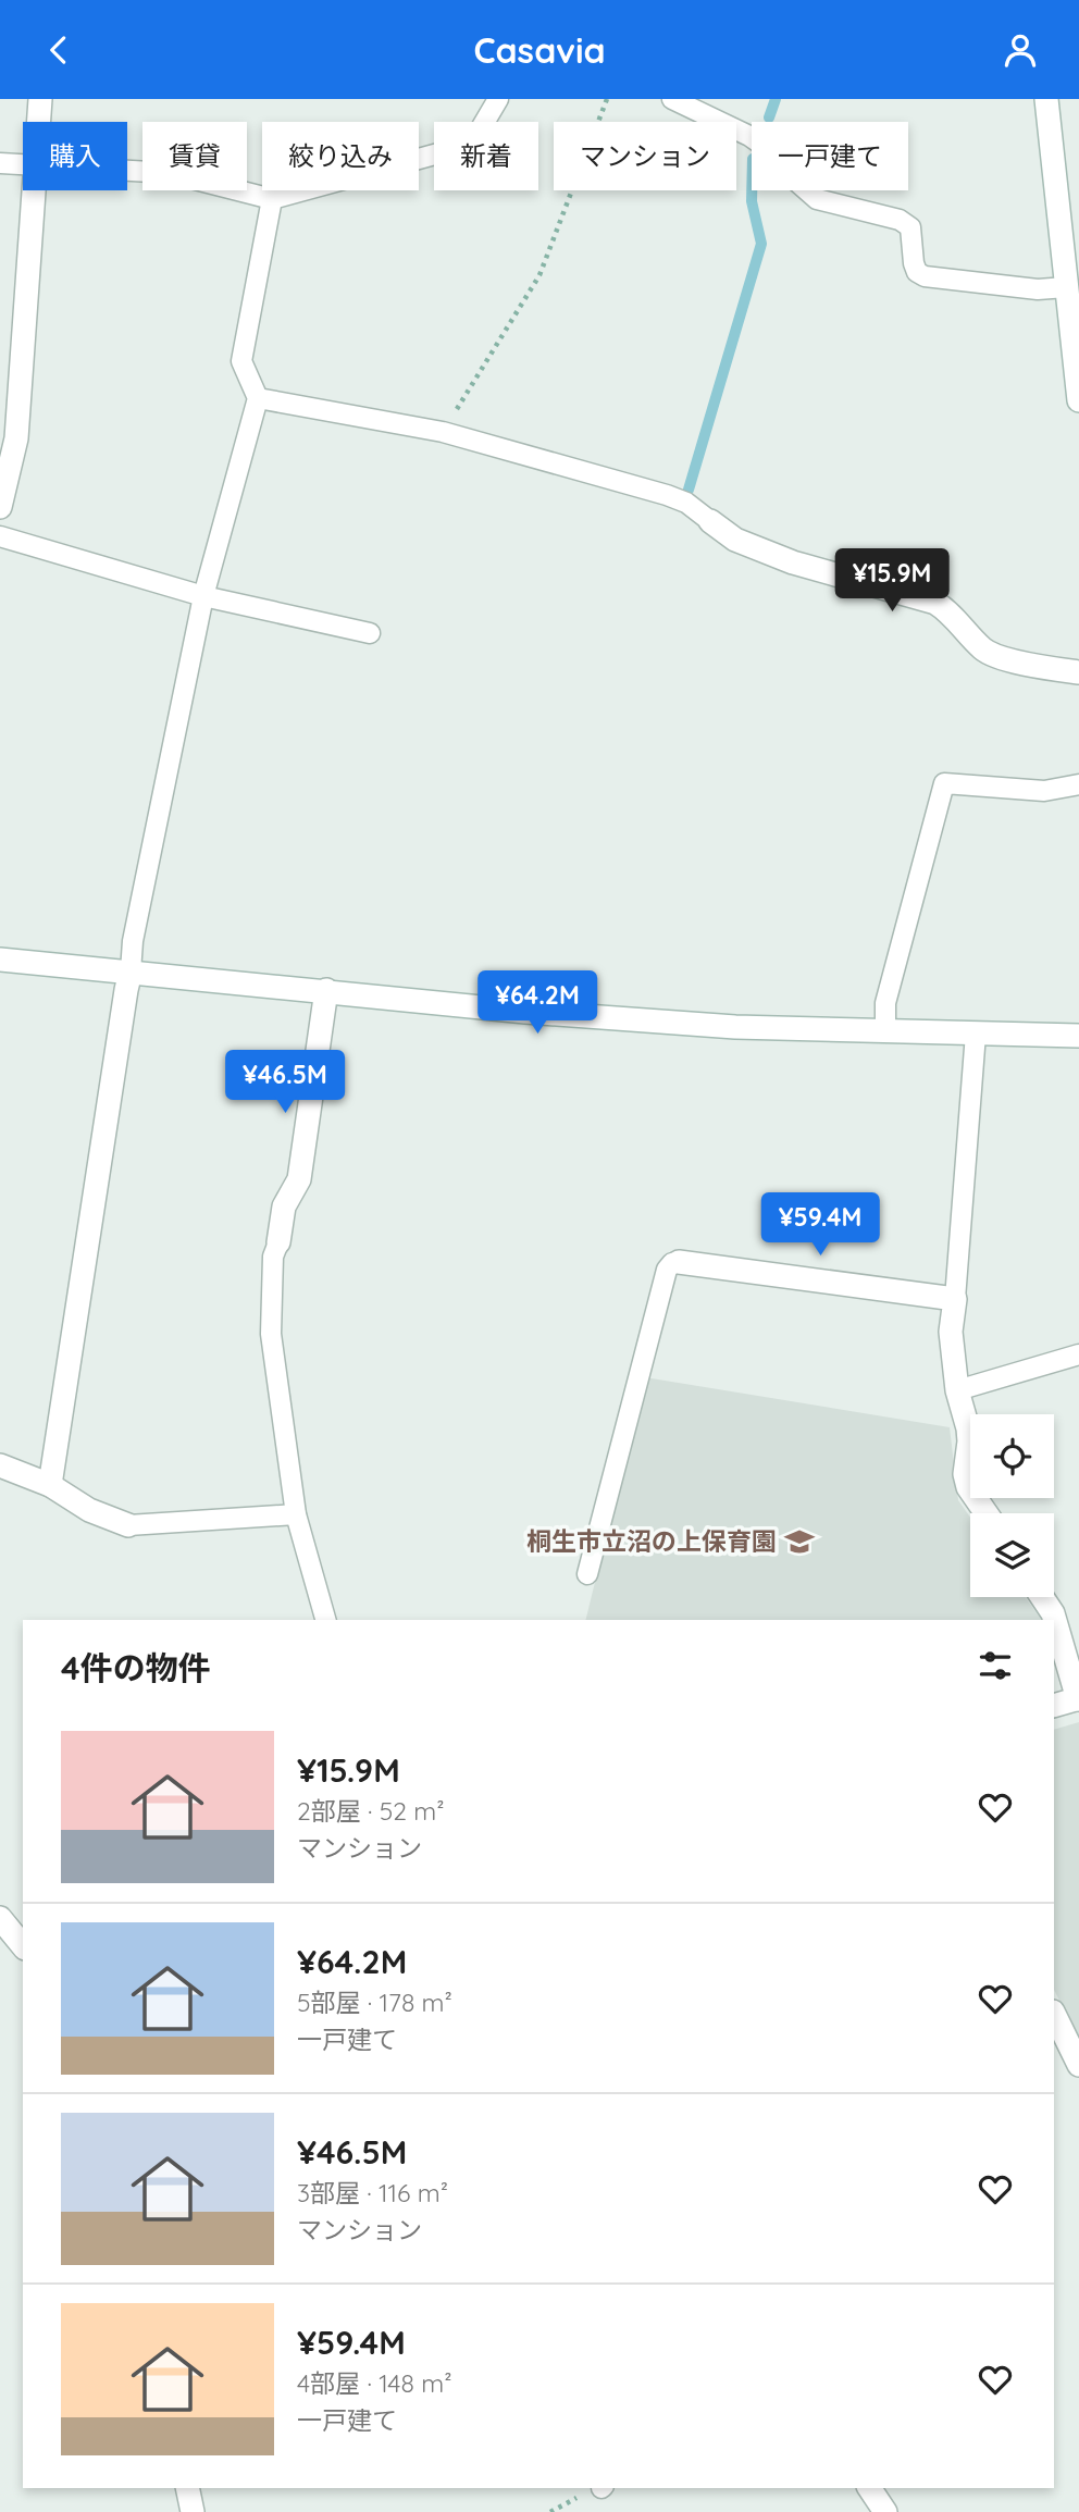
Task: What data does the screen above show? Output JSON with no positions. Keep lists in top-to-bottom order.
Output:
{
  "places": {
    "school or university": ["桐生市立沼の上保育園"]
  },
  "page": {
    "header": "Casavia",
    "chip": [
      "購入",
      "賃貸",
      "絞り込み",
      "新着",
      "マンション",
      "一戸建て"
    ],
    "price": [
      "¥15.9M",
      "¥64.2M",
      "¥46.5M",
      "¥59.4M"
    ],
    "heading": "4件の物件",
    "list": [
      {
        "name": "¥15.9M",
        "note": "2部屋 · 52 m² · マンション"
      },
      {
        "name": "¥64.2M",
        "note": "5部屋 · 178 m² · 一戸建て"
      },
      {
        "name": "¥46.5M",
        "note": "3部屋 · 116 m² · マンション"
      },
      {
        "name": "¥59.4M",
        "note": "4部屋 · 148 m² · 一戸建て"
      }
    ]
  }
}
